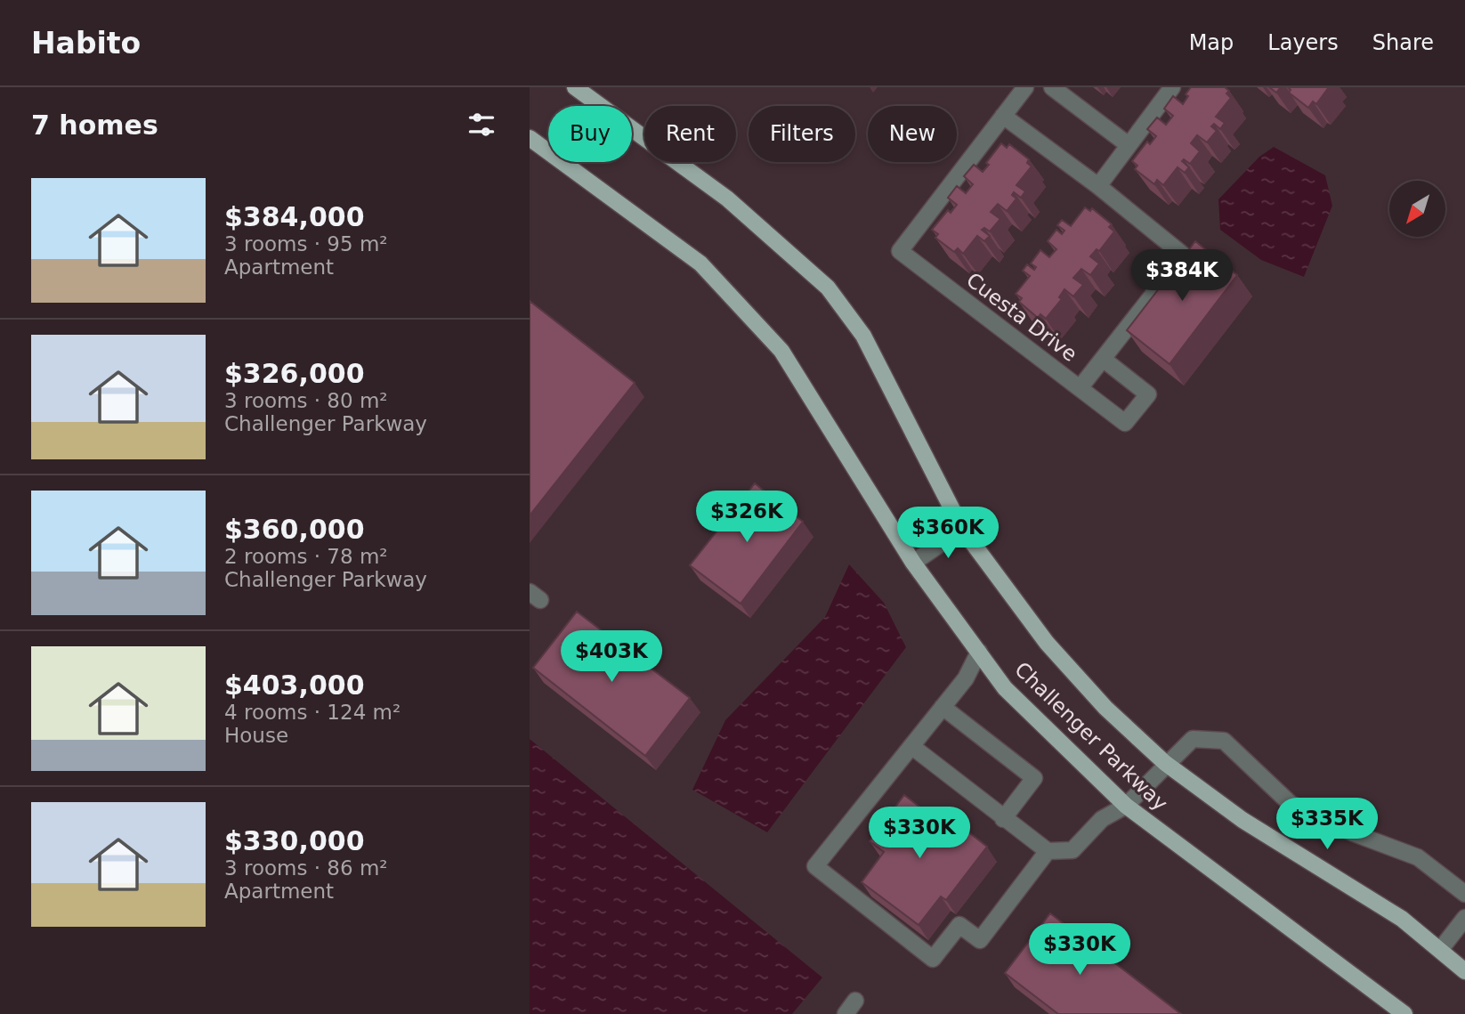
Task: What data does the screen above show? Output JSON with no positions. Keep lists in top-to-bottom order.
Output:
{
  "streets": {
    "main road": ["Challenger Parkway"],
    "street": ["Cuesta Drive"]
  },
  "north": "bottom left",
  "page": {
    "header": "Habito",
    "nav": ["Map", "Layers", "Share"],
    "heading": "7 homes",
    "chip": [
      "Buy",
      "Rent",
      "Filters",
      "New"
    ],
    "list": [
      {
        "name": "$384,000",
        "note": "3 rooms · 95 m² · Apartment"
      },
      {
        "name": "$326,000",
        "note": "3 rooms · 80 m² · Challenger Parkway"
      },
      {
        "name": "$360,000",
        "note": "2 rooms · 78 m² · Challenger Parkway"
      },
      {
        "name": "$403,000",
        "note": "4 rooms · 124 m² · House"
      },
      {
        "name": "$330,000",
        "note": "3 rooms · 86 m² · Apartment"
      }
    ],
    "price": [
      "$384K",
      "$326K",
      "$360K",
      "$403K",
      "$335K",
      "$330K",
      "$330K"
    ]
  }
}
